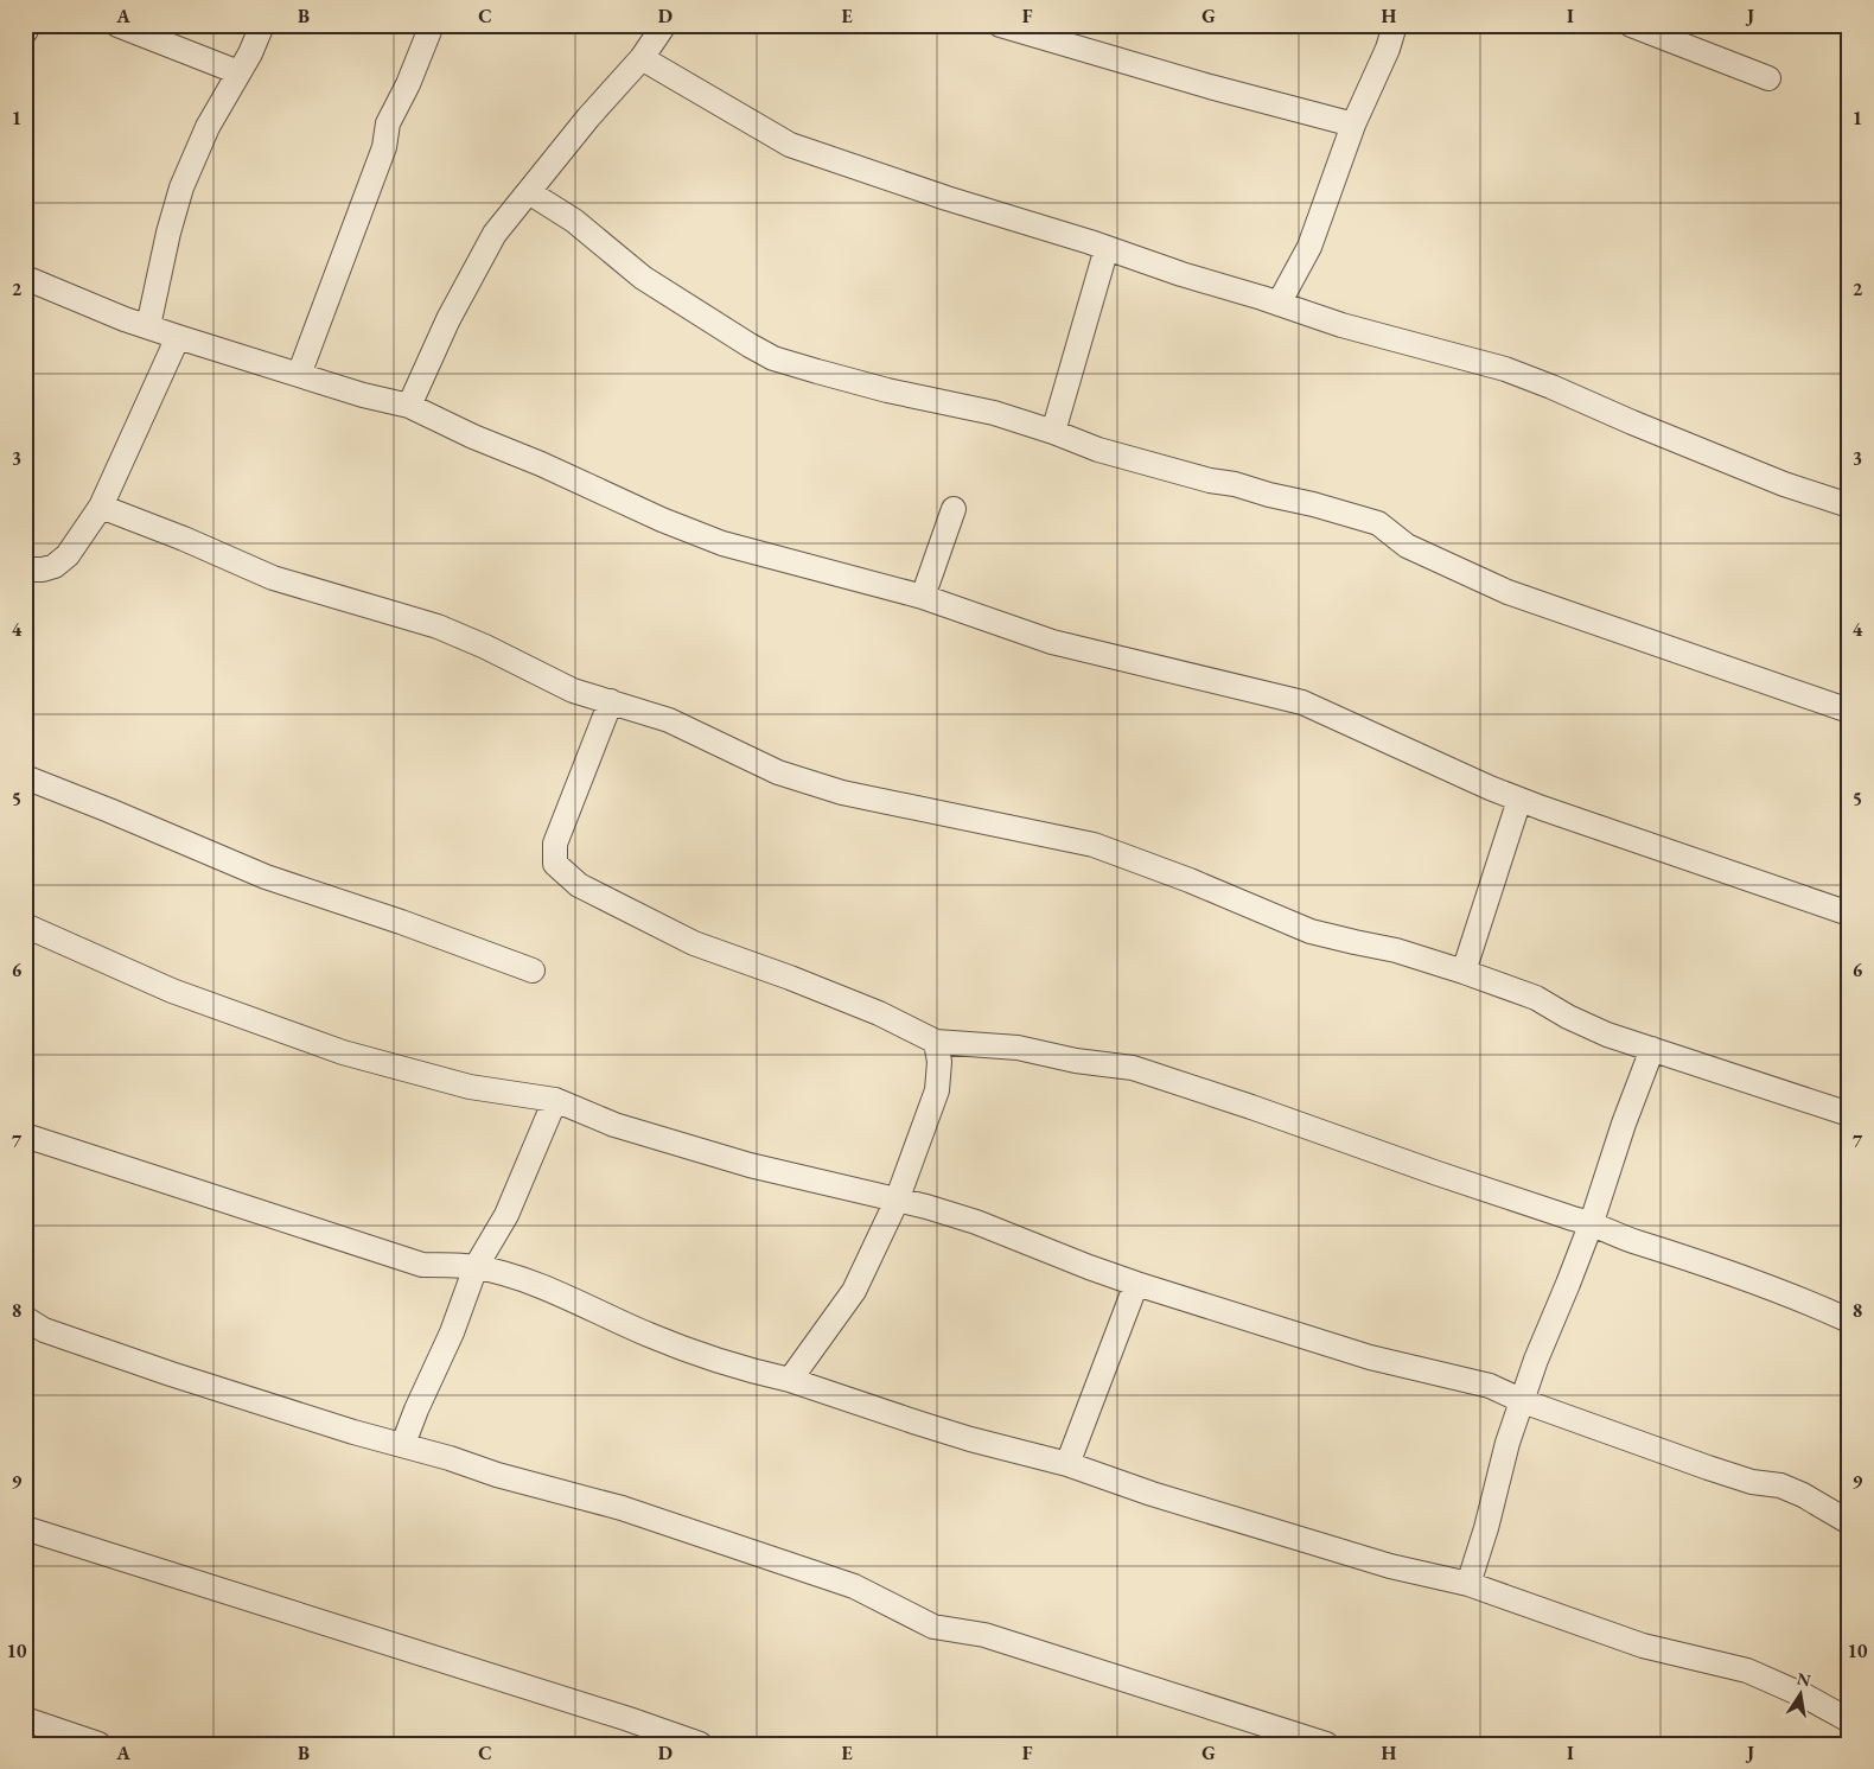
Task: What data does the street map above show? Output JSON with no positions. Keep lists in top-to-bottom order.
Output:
{
  "north": "top",
  "grid": {
    "columns": [
      "A",
      "B",
      "C",
      "D",
      "E",
      "F",
      "G",
      "H",
      "I",
      "J"
    ],
    "rows": [
      "1",
      "2",
      "3",
      "4",
      "5",
      "6",
      "7",
      "8",
      "9",
      "10"
    ]
  }
}
